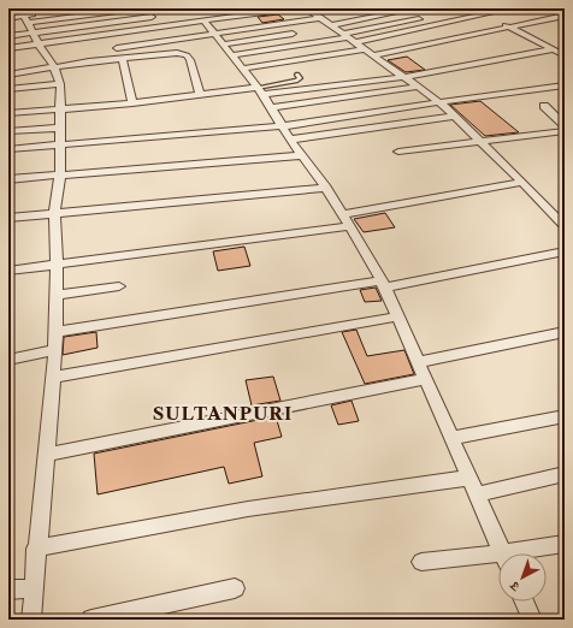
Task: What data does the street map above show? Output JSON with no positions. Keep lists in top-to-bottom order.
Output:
{
  "districts": ["SULTANPURI"],
  "north": "bottom left"
}
